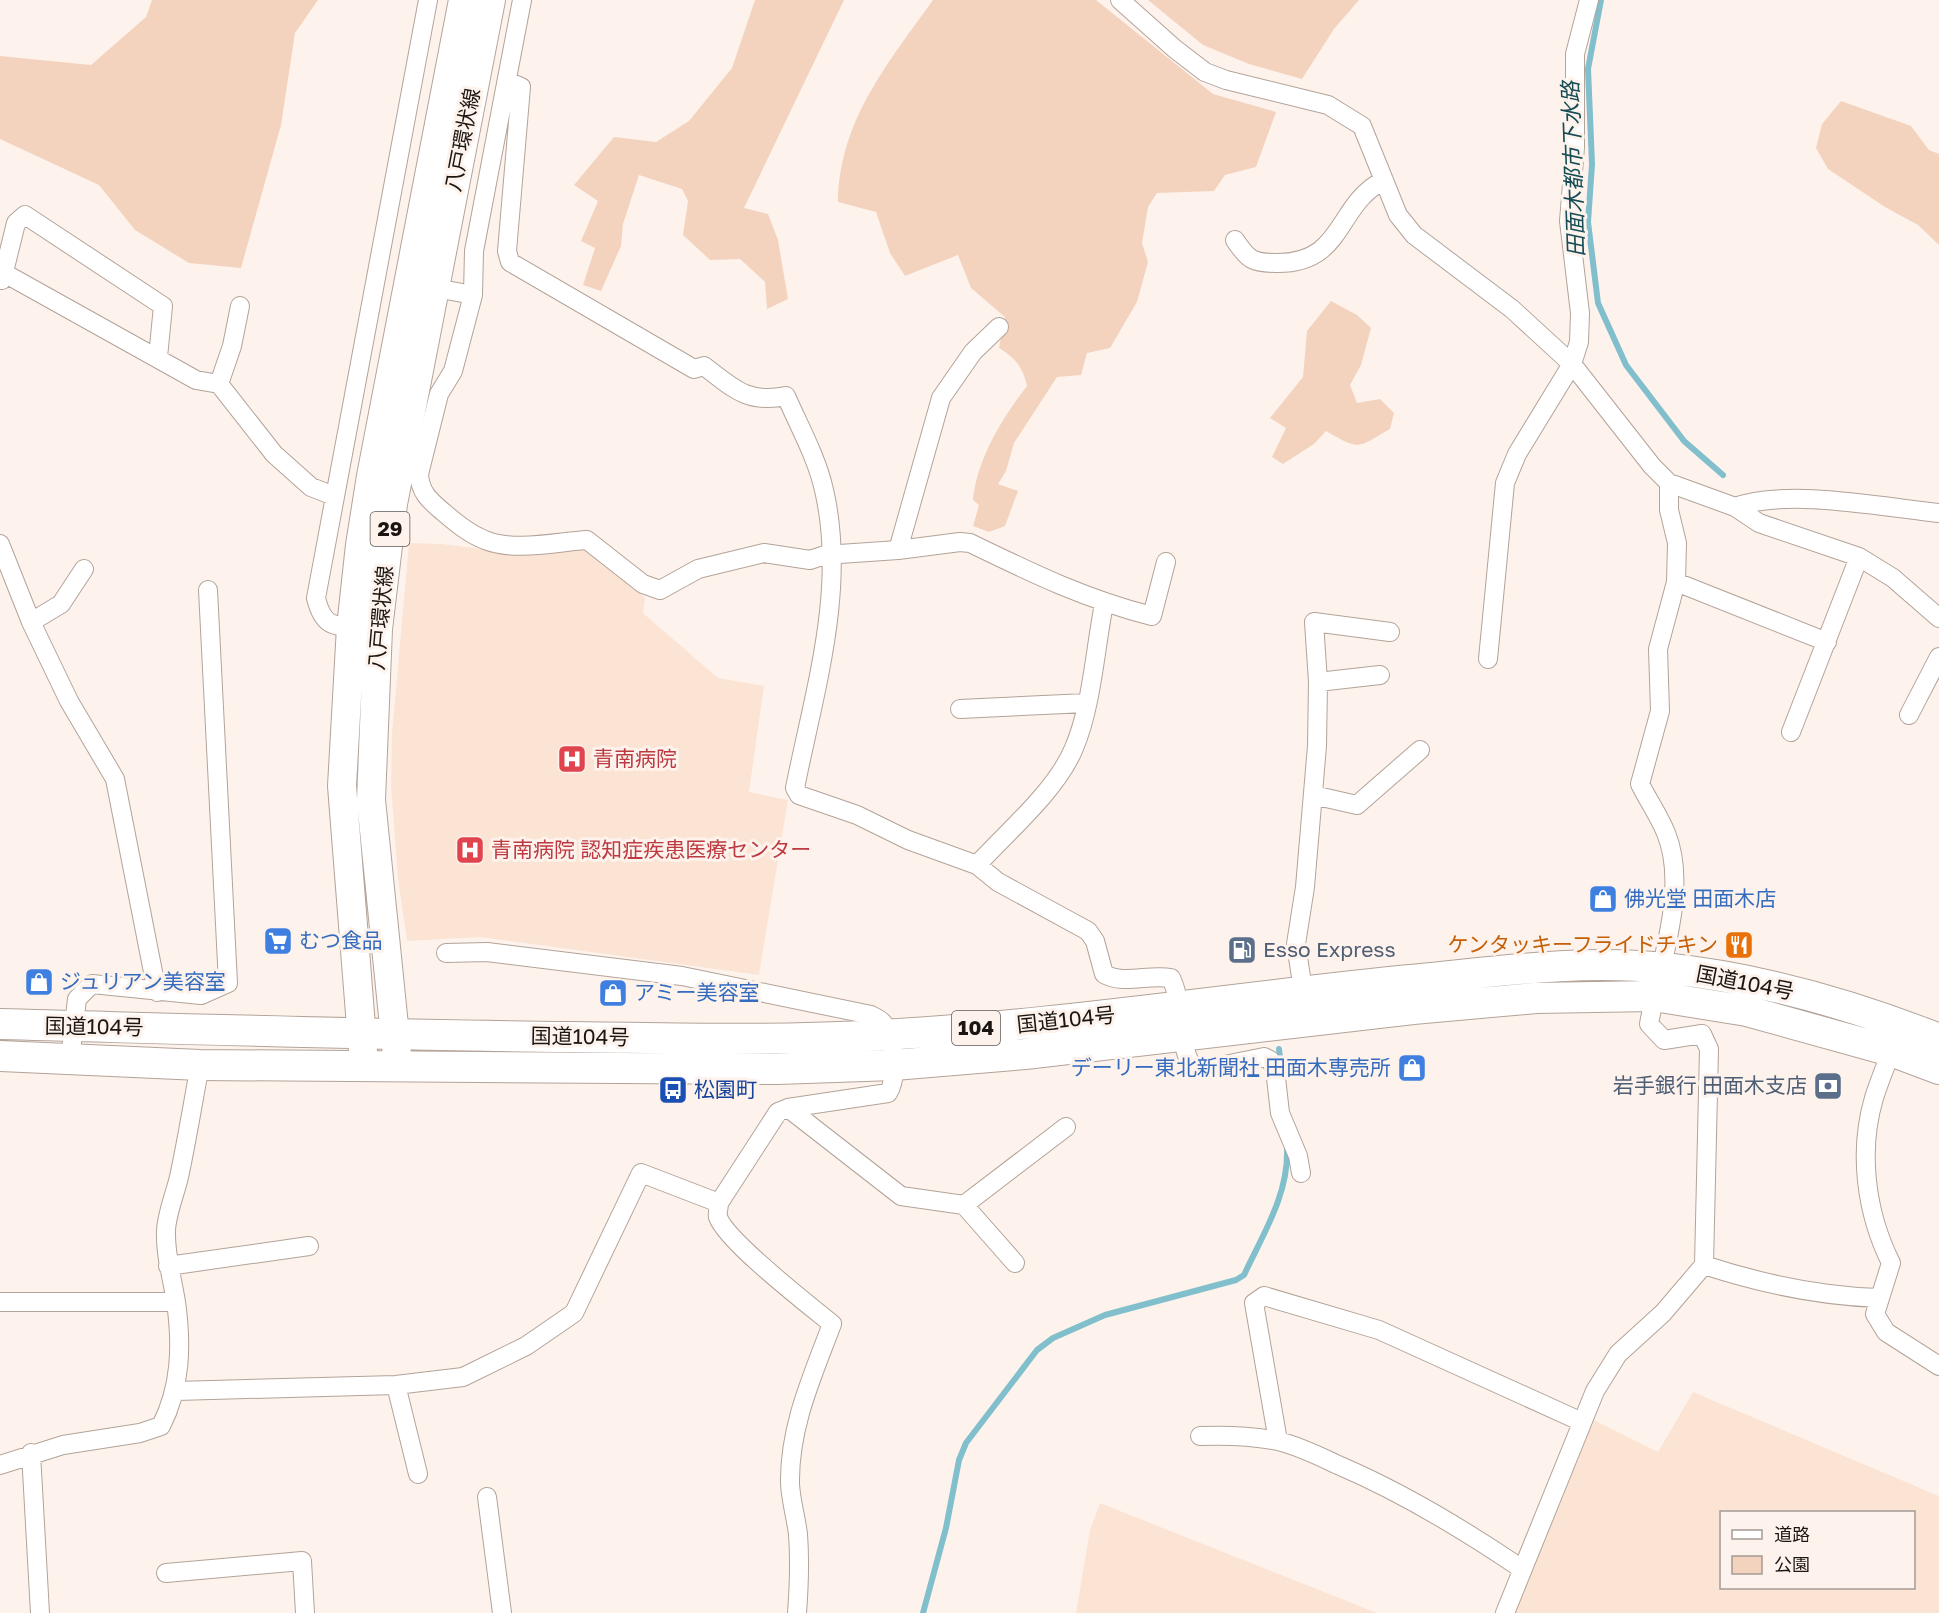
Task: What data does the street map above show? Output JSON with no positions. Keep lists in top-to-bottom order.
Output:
{
  "streets": {
    "highway": ["国道104号", "104"],
    "main road": ["八戸環状線", "29"]
  },
  "crossings": [
    ["八戸環状線", "国道104号"]
  ],
  "water": ["田面木都市下水路"],
  "places": {
    "hospital": ["青南病院", "青南病院 認知症疾患医療センター"],
    "shop": [
      "佛光堂 田面木店",
      "ジュリアン美容室",
      "アミー美容室",
      "デーリー東北新聞社 田面木専売所"
    ],
    "supermarket": ["むつ食品"],
    "restaurant": ["ケンタッキーフライドチキン"],
    "fuel station": ["Esso Express"],
    "bank": ["岩手銀行 田面木支店"],
    "bus stop": ["松園町"]
  },
  "legend": ["道路", "公園"]
}
